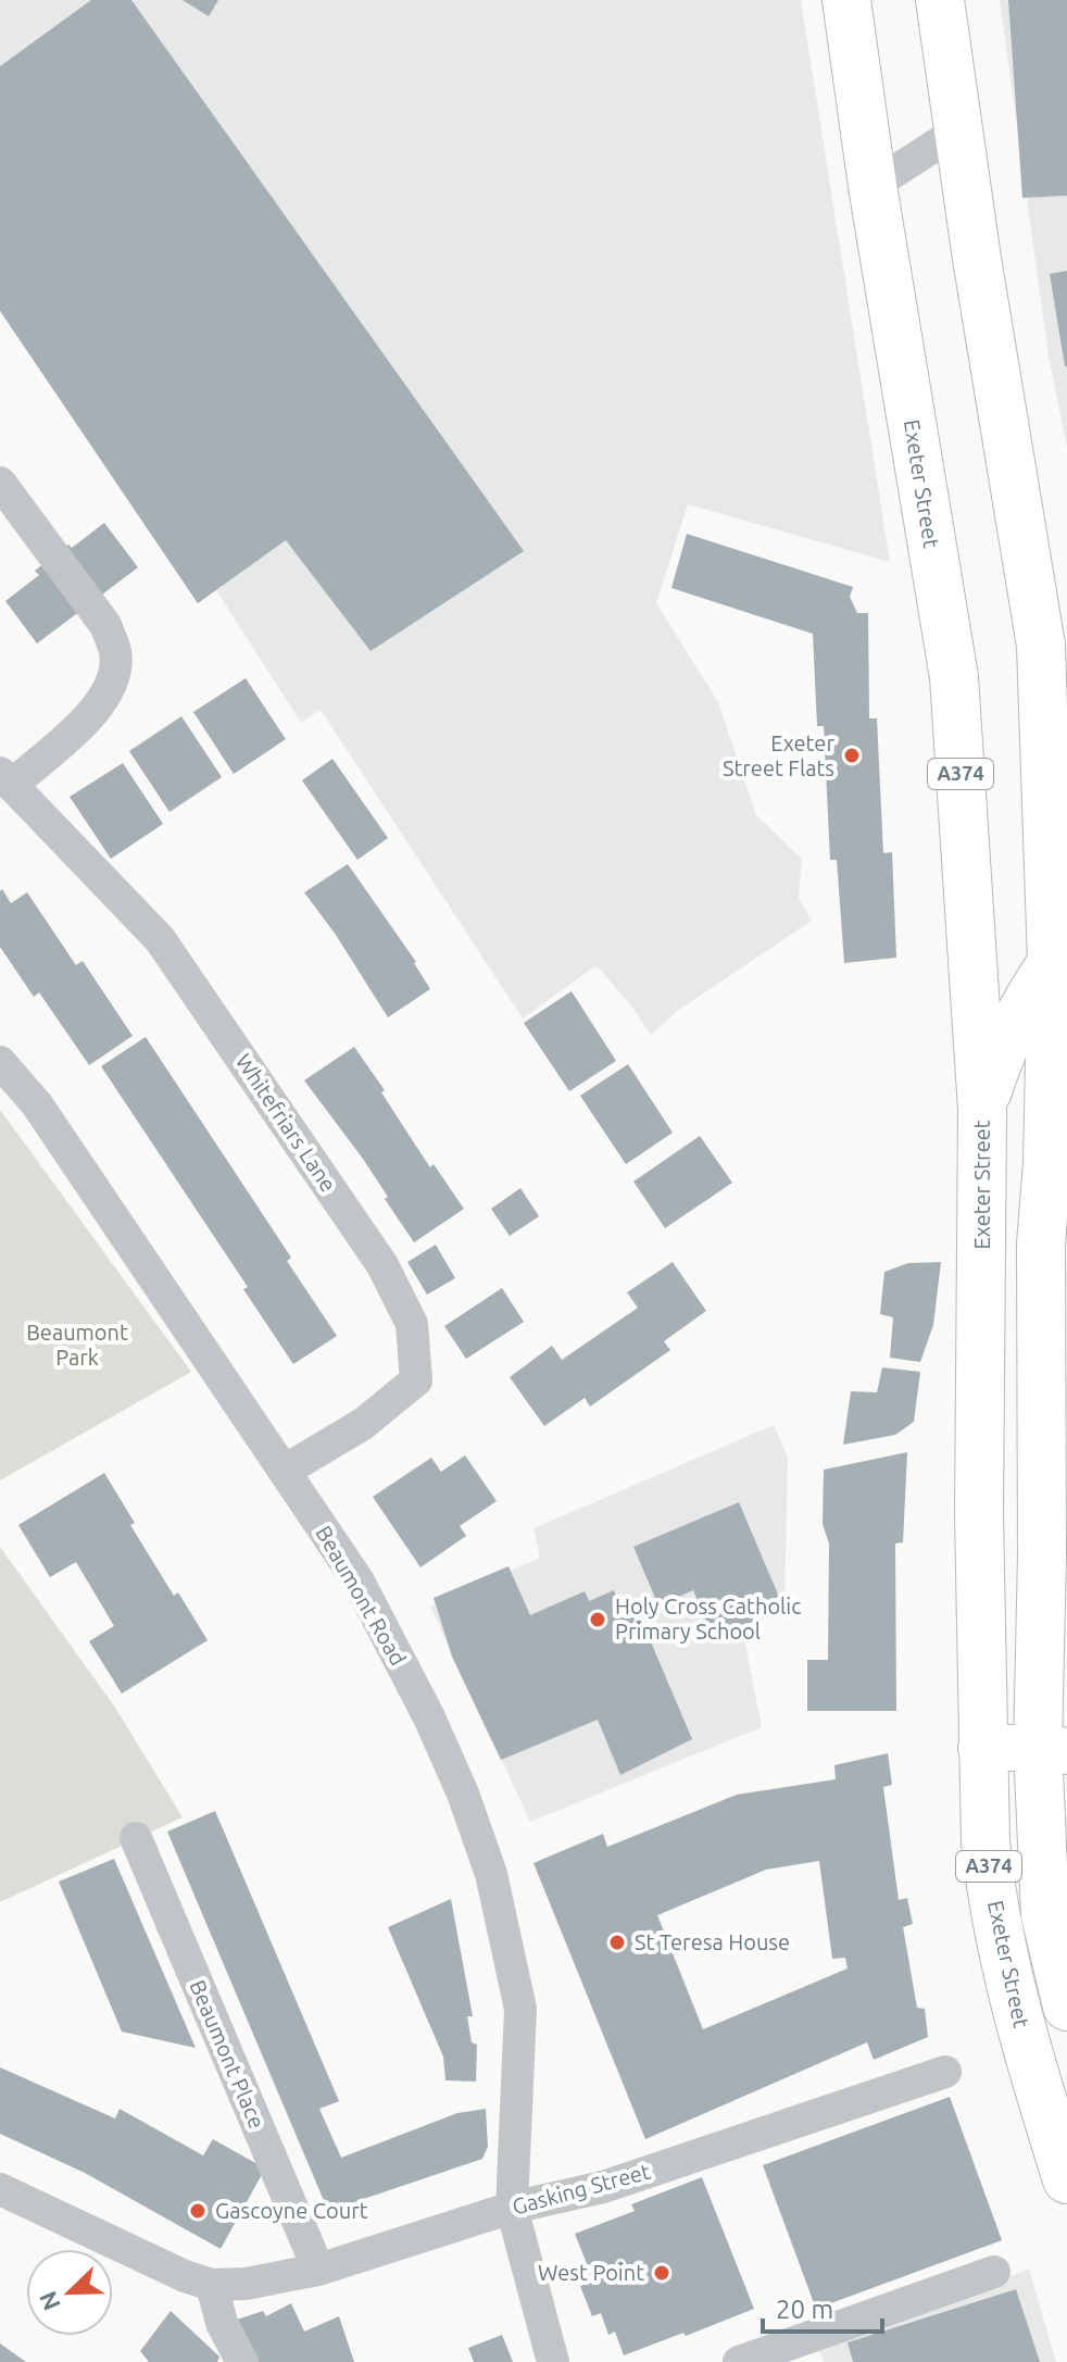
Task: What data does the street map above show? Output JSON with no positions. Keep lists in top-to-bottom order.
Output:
{
  "streets": {
    "main road": ["Exeter Street", "A374"],
    "street": [
      "Whitefriars Lane",
      "Beaumont Road",
      "Beaumont Place",
      "Gasking Street"
    ]
  },
  "crossings": [
    ["Whitefriars Lane", "Beaumont Road"],
    ["Beaumont Road", "Gasking Street"],
    ["Beaumont Place", "Gasking Street"]
  ],
  "parks": ["Beaumont Park"],
  "places": [
    "Exeter Street Flats",
    "Holy Cross Catholic Primary School",
    "St Teresa House",
    "Gascoyne Court",
    "West Point"
  ],
  "scale_bar": "20 m",
  "north": "bottom left"
}
